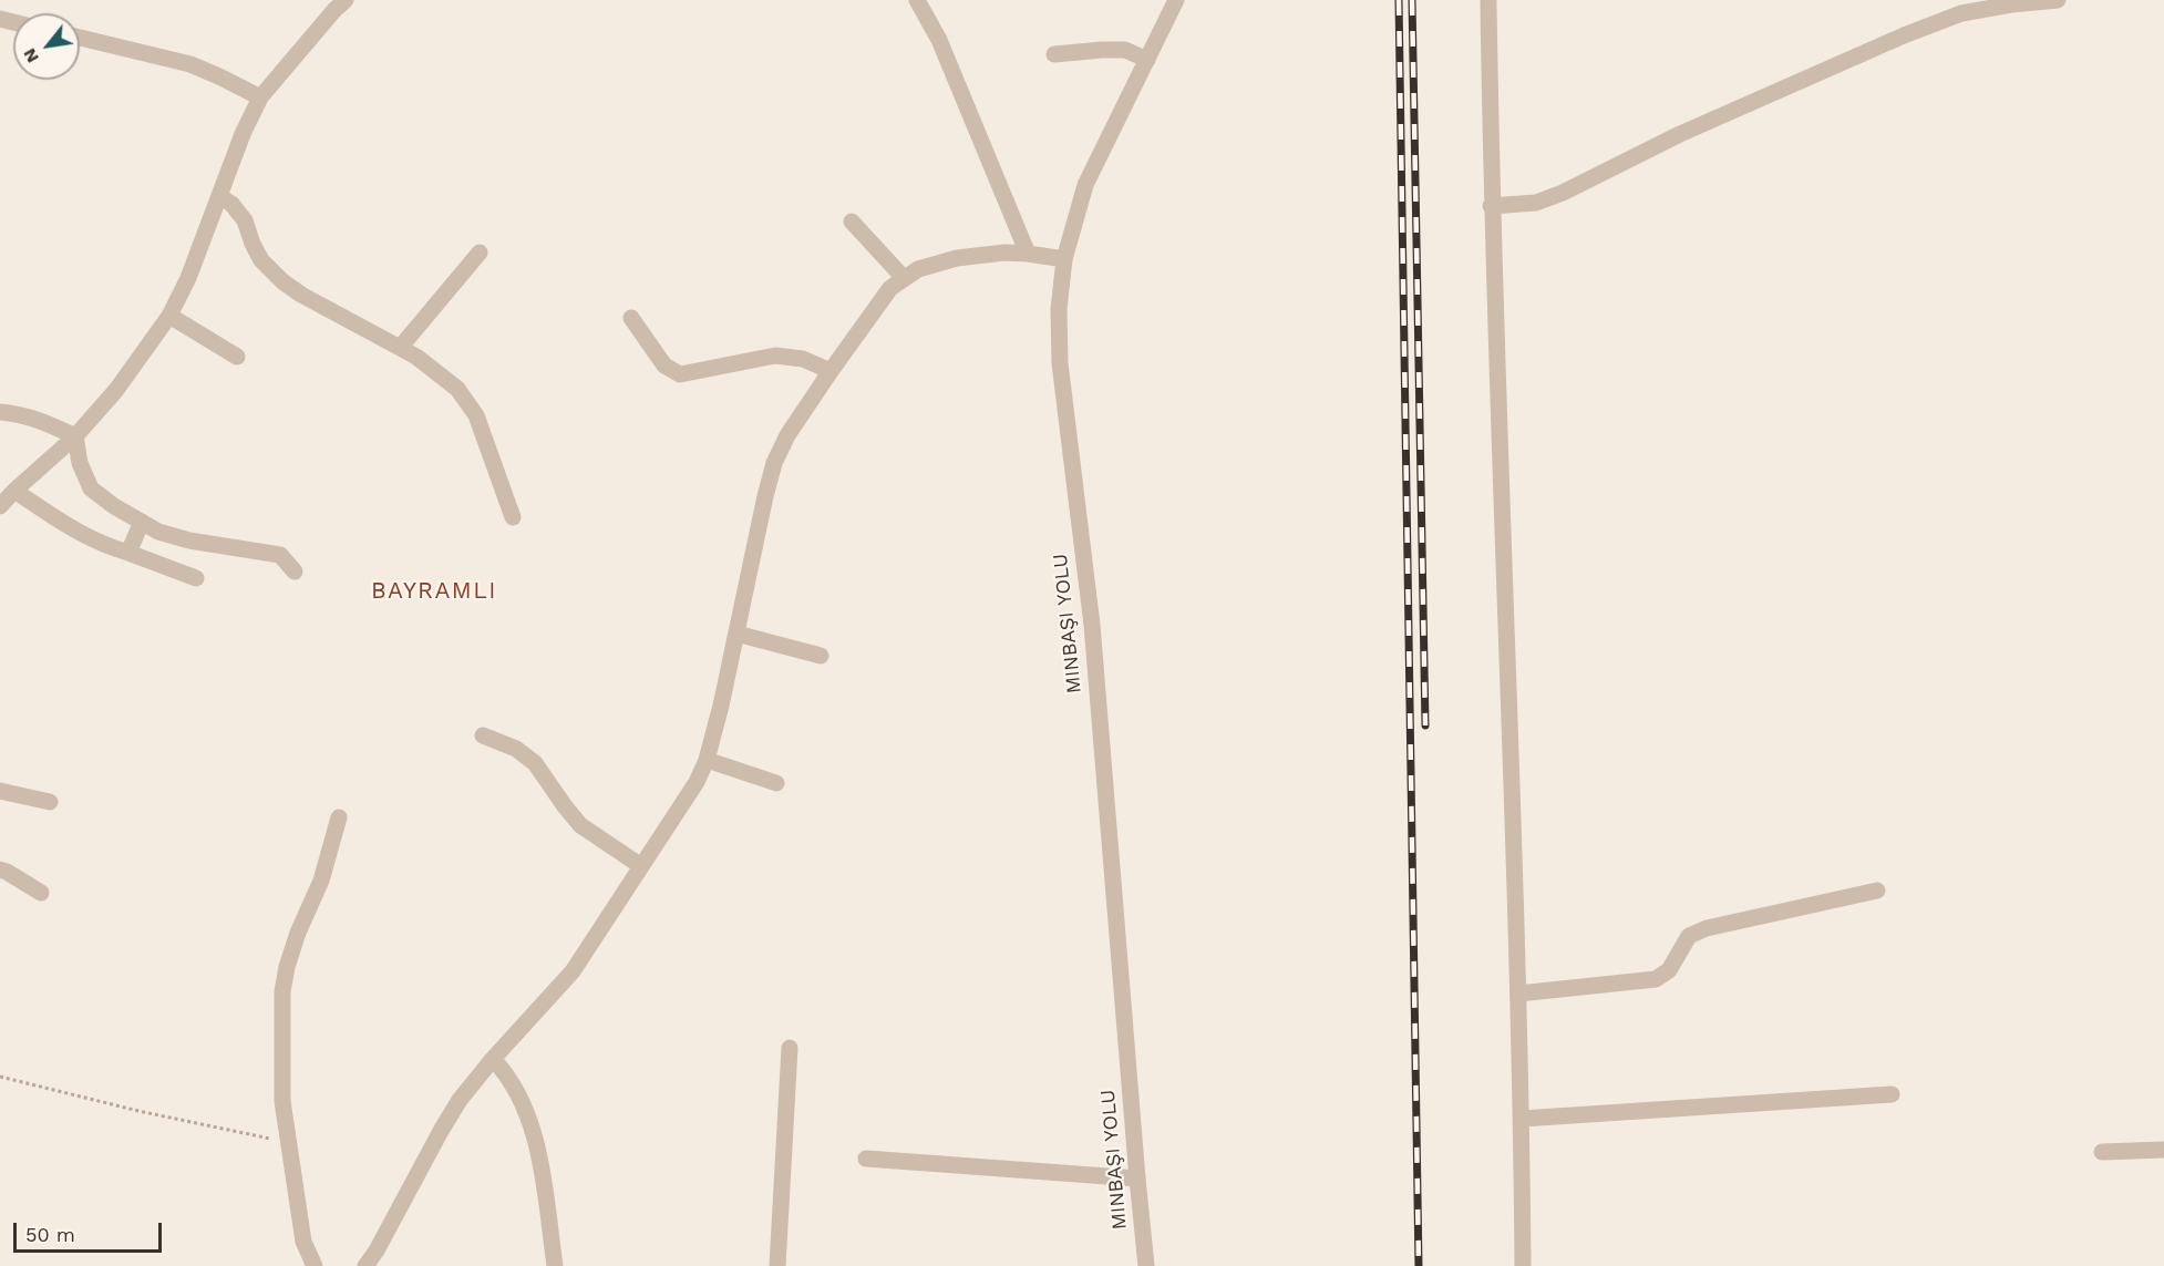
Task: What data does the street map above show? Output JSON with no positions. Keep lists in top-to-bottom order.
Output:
{
  "districts": ["BAYRAMLI"],
  "scale_bar": "50 m",
  "north": "bottom left"
}
